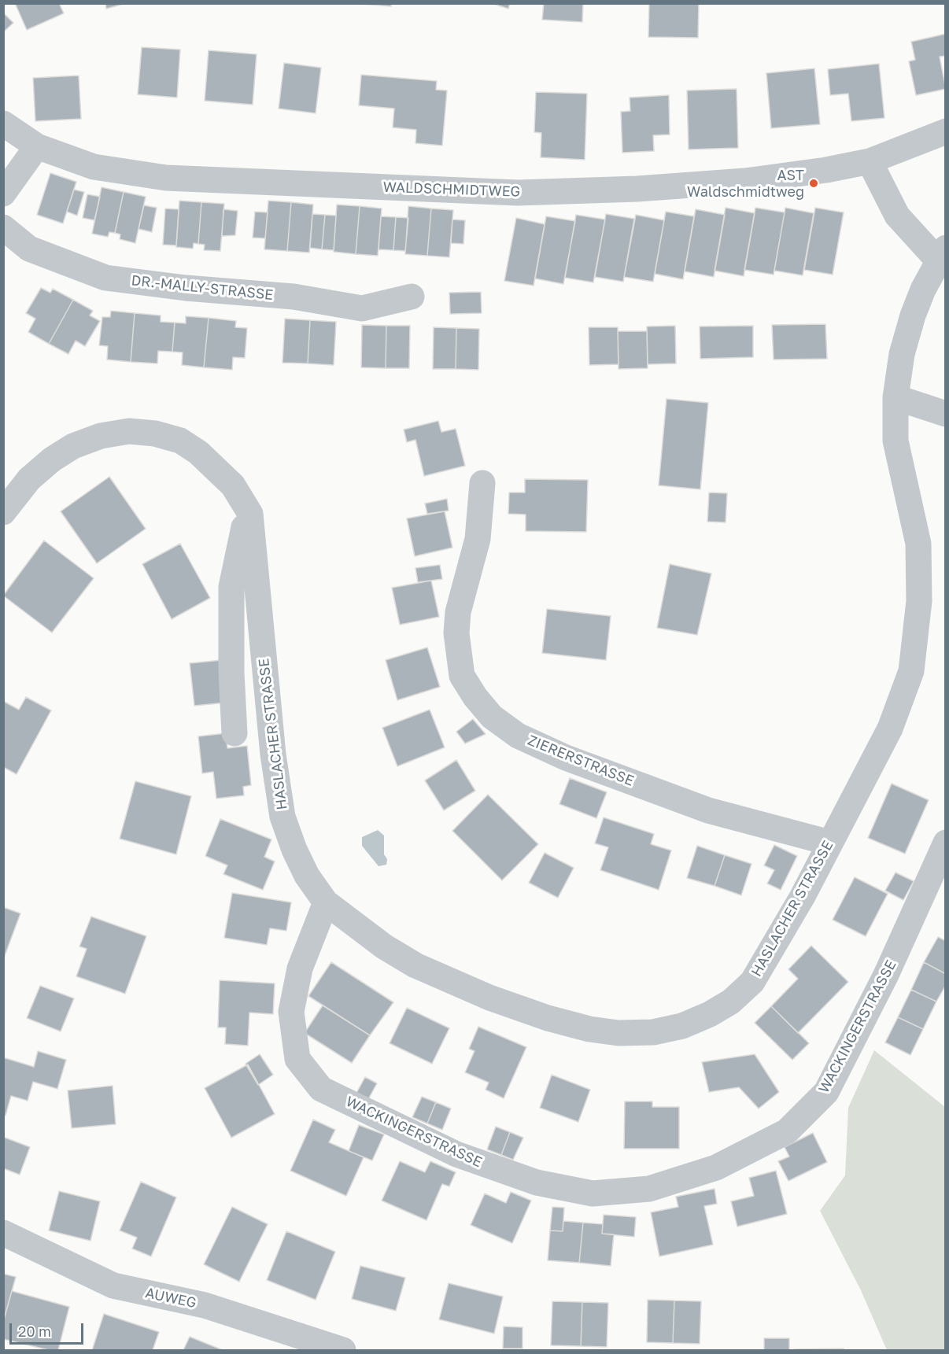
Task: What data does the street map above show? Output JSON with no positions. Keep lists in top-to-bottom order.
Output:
{
  "streets": {
    "street": [
      "WALDSCHMIDTWEG",
      "DR.-MALLY-STRASSE",
      "HASLACHER STRASSE",
      "ZIERERSTRASSE",
      "WACKINGERSTRASSE",
      "AUWEG"
    ]
  },
  "crossings": [
    ["HASLACHER STRASSE", "ZIERERSTRASSE"],
    ["HASLACHER STRASSE", "WACKINGERSTRASSE"]
  ],
  "places": ["AST Waldschmidtweg"],
  "scale_bar": "20 m"
}
